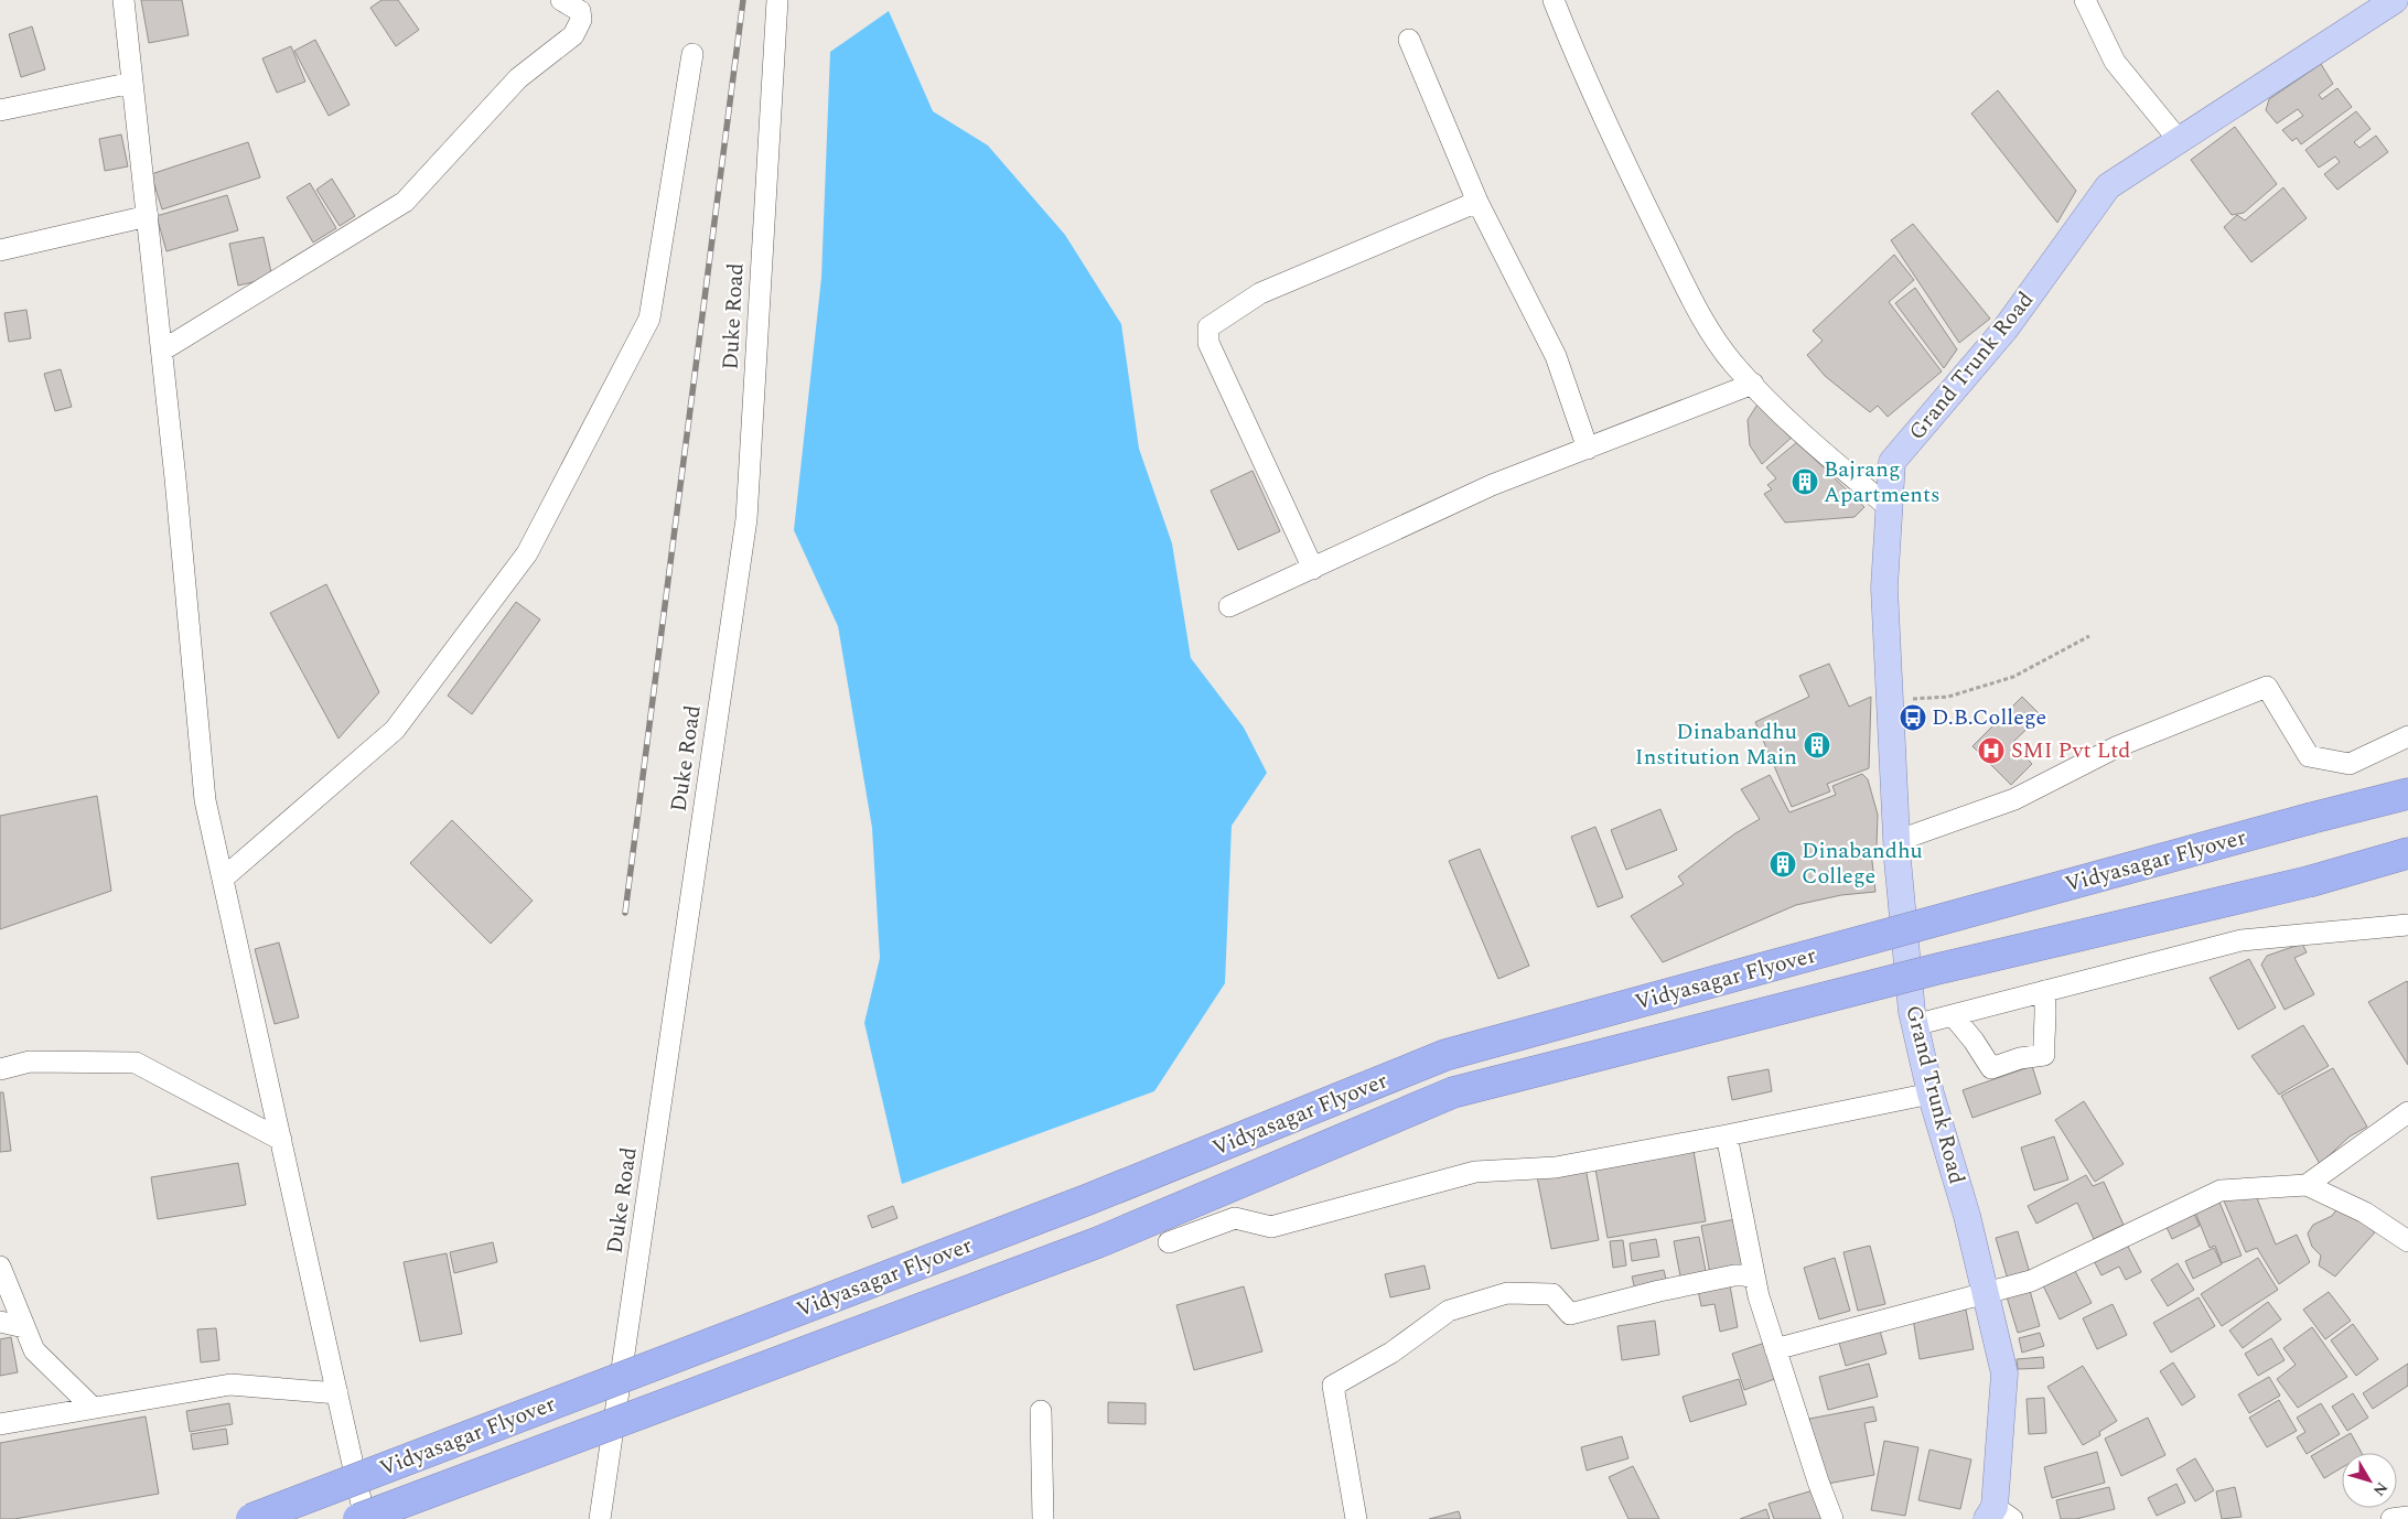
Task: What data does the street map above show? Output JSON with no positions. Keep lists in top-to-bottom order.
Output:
{
  "streets": {
    "highway": ["Vidyasagar Flyover"],
    "main road": ["Grand Trunk Road"],
    "street": ["Duke Road"]
  },
  "places": {
    "building": ["Bajrang Apartments", "Dinabandhu Institution Main", "Dinabandhu College"],
    "bus stop": ["D.B.College"],
    "hospital": ["SMI Pvt Ltd"]
  },
  "north": "bottom right"
}
